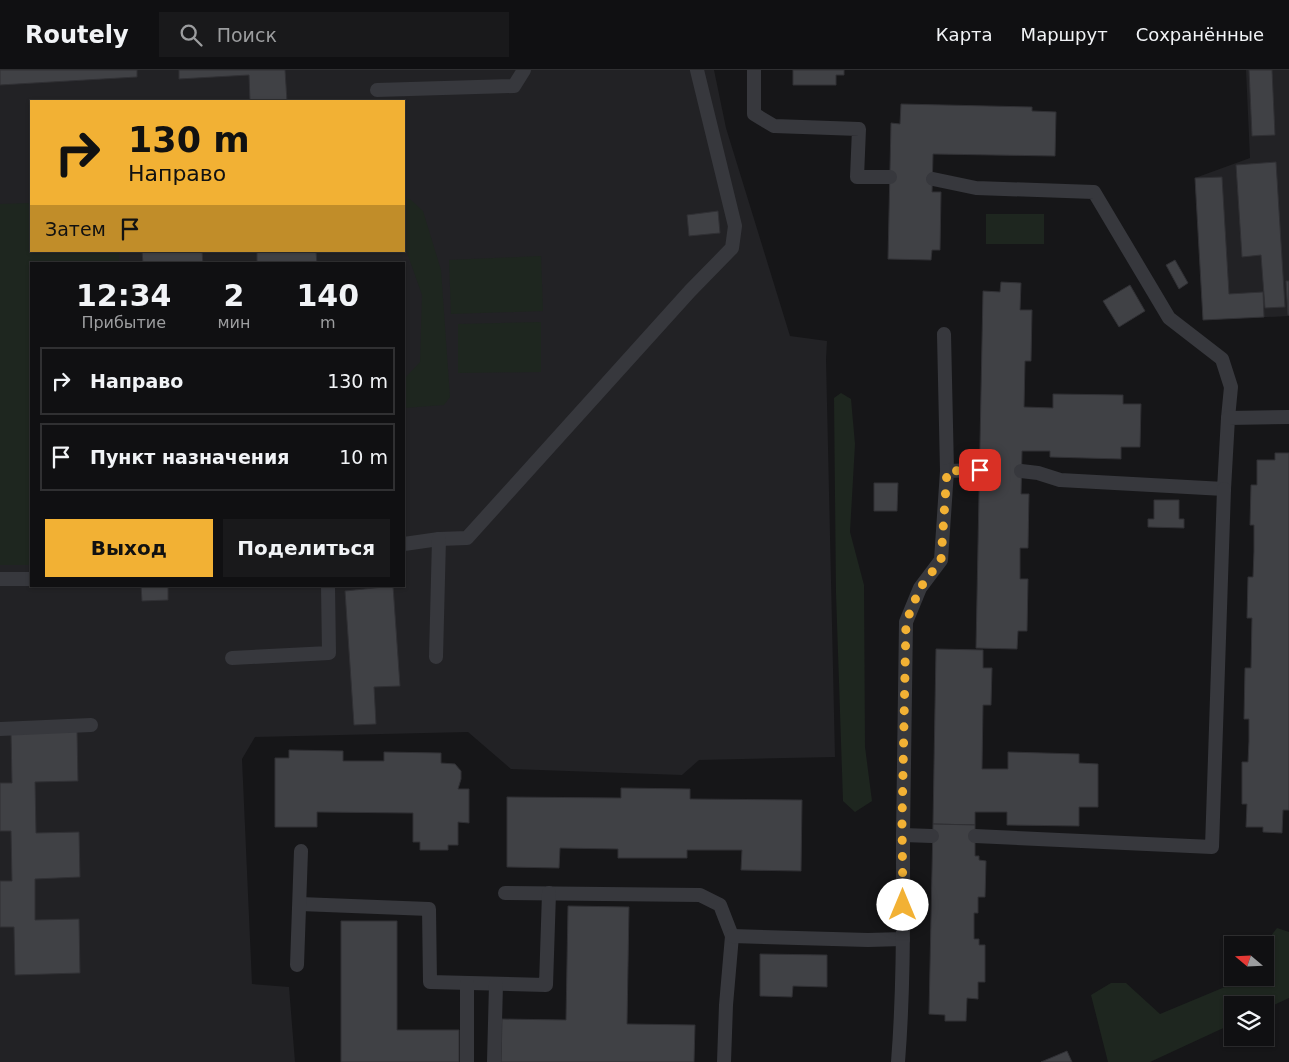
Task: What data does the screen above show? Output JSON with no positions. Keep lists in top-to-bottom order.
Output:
{
  "north": "left",
  "page": {
    "header": "Routely",
    "search": "Поиск",
    "nav": ["Карта", "Маршрут", "Сохранённые"],
    "turn": ["130 m", "Направо"],
    "then": "Затем",
    "eta": [
      "12:34",
      "Прибытие",
      "2",
      "мин",
      "140",
      "m"
    ],
    "list": [
      {
        "name": "Направо",
        "value": "130 m"
      },
      {
        "name": "Пункт назначения",
        "value": "10 m"
      }
    ],
    "buttons": ["Выход", "Поделиться"]
  }
}
